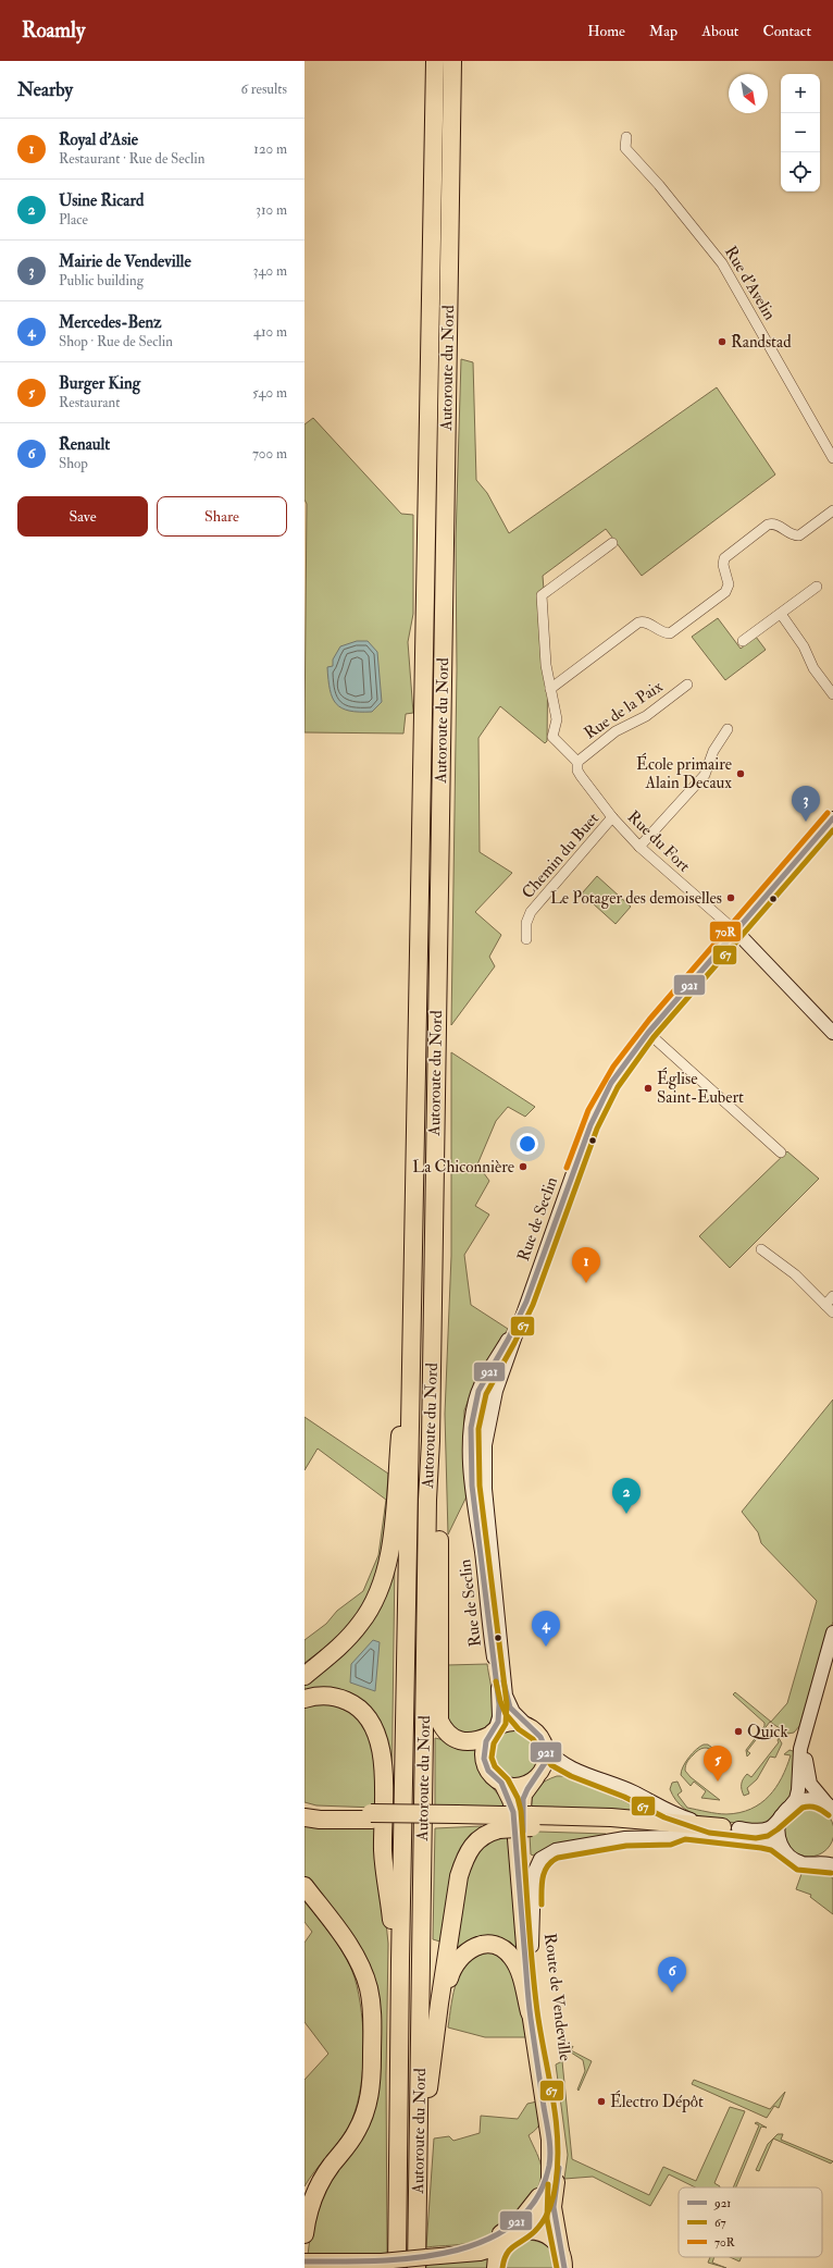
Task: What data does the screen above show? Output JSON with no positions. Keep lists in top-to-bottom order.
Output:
{
  "streets": {
    "highway": ["Autoroute du Nord"],
    "main road": ["Rue de Seclin", "Route de Vendeville"],
    "street": [
      "Rue d'Avelin",
      "Rue de la Paix",
      "Rue du Fort",
      "Chemin du Buet"
    ]
  },
  "crossings": [
    ["Rue de la Paix", "Rue du Fort"],
    ["Rue du Fort", "Chemin du Buet"],
    ["Rue du Fort", "Rue de Seclin"],
    ["Rue de Seclin", "Route de Vendeville"]
  ],
  "places": [
    "Randstad",
    "École primaire Alain Decaux",
    "Le Potager des demoiselles",
    "Église Saint-Eubert",
    "La Chiconnière",
    "Quick",
    "Électro Dépôt"
  ],
  "lines": ["transit line 70R", "transit line 921", "transit line 67"],
  "legend": ["921", "67", "70R"],
  "north": "bottom right",
  "page": {
    "header": "Roamly",
    "nav": [
      "Home",
      "Map",
      "About",
      "Contact"
    ],
    "heading": ["Nearby", "6 results"],
    "map_buttons": ["+", "−"],
    "list": [
      {
        "mark": "1",
        "name": "Royal d'Asie",
        "note": "Restaurant · Rue de Seclin",
        "value": "120 m"
      },
      {
        "mark": "2",
        "name": "Usine Ricard",
        "note": "Place",
        "value": "310 m"
      },
      {
        "mark": "3",
        "name": "Mairie de Vendeville",
        "note": "Public building",
        "value": "340 m"
      },
      {
        "mark": "4",
        "name": "Mercedes-Benz",
        "note": "Shop · Rue de Seclin",
        "value": "410 m"
      },
      {
        "mark": "5",
        "name": "Burger King",
        "note": "Restaurant",
        "value": "540 m"
      },
      {
        "mark": "6",
        "name": "Renault",
        "note": "Shop",
        "value": "700 m"
      }
    ],
    "buttons": ["Save", "Share"],
    "pins": [
      "3",
      "1",
      "2",
      "4",
      "5",
      "6"
    ]
  }
}
